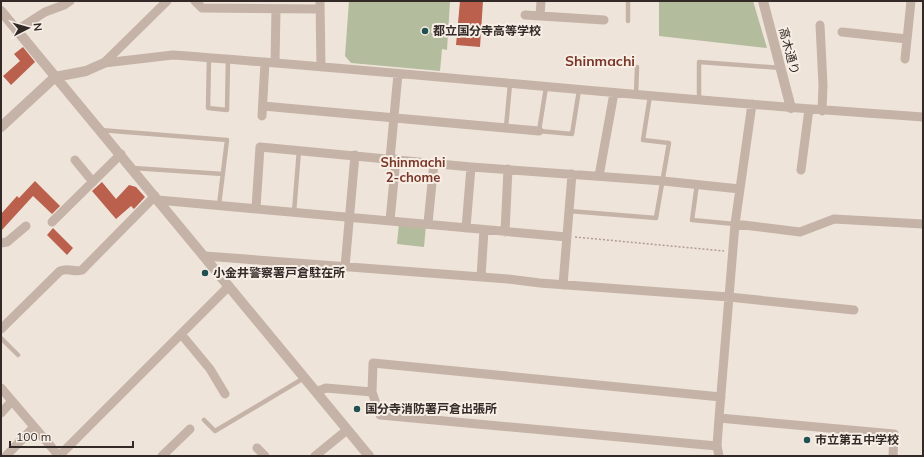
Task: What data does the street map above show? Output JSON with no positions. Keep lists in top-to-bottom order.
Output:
{
  "streets": {
    "street": ["高木通り"]
  },
  "districts": ["Shinmachi", "Shinmachi 2-chome"],
  "places": [
    "都立国分寺高等学校",
    "小金井警察署戸倉駐在所",
    "国分寺消防署戸倉出張所",
    "市立第五中学校"
  ],
  "scale_bar": "100 m",
  "north": "right"
}
